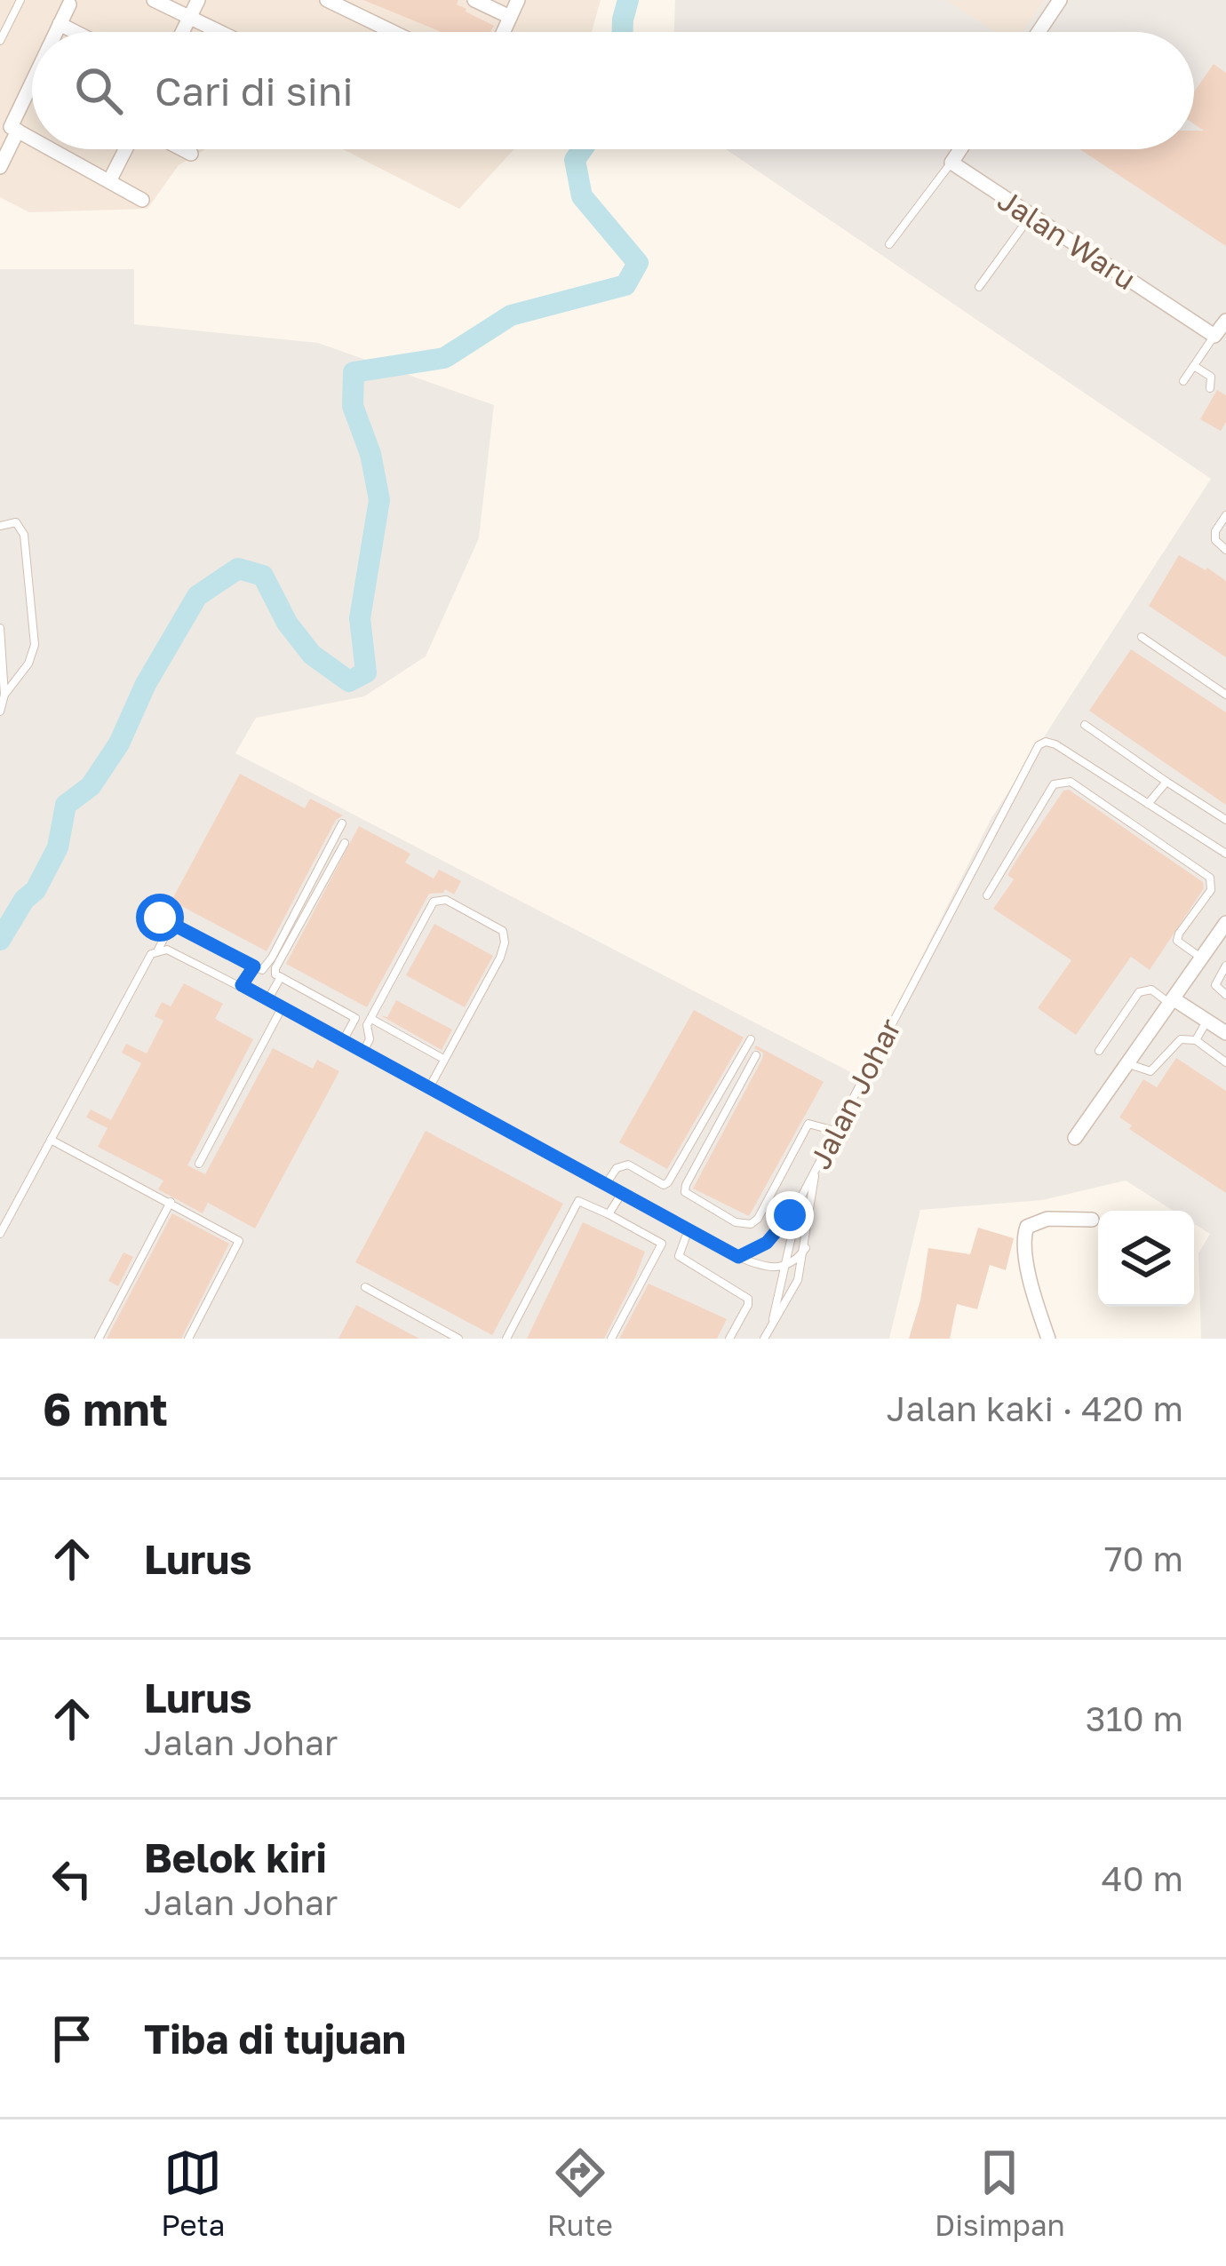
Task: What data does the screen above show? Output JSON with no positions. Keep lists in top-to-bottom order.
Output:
{
  "streets": {
    "street": ["Jalan Waru"],
    "lane": ["Jalan Johar"]
  },
  "page": {
    "search": "Cari di sini",
    "heading": ["6 mnt", "Jalan kaki · 420 m"],
    "list": [
      ["Lurus", "70 m"],
      ["Lurus", "Jalan Johar", "310 m"],
      ["Belok kiri", "Jalan Johar", "40 m"],
      "Tiba di tujuan"
    ],
    "nav": ["Peta", "Rute", "Disimpan"]
  }
}
